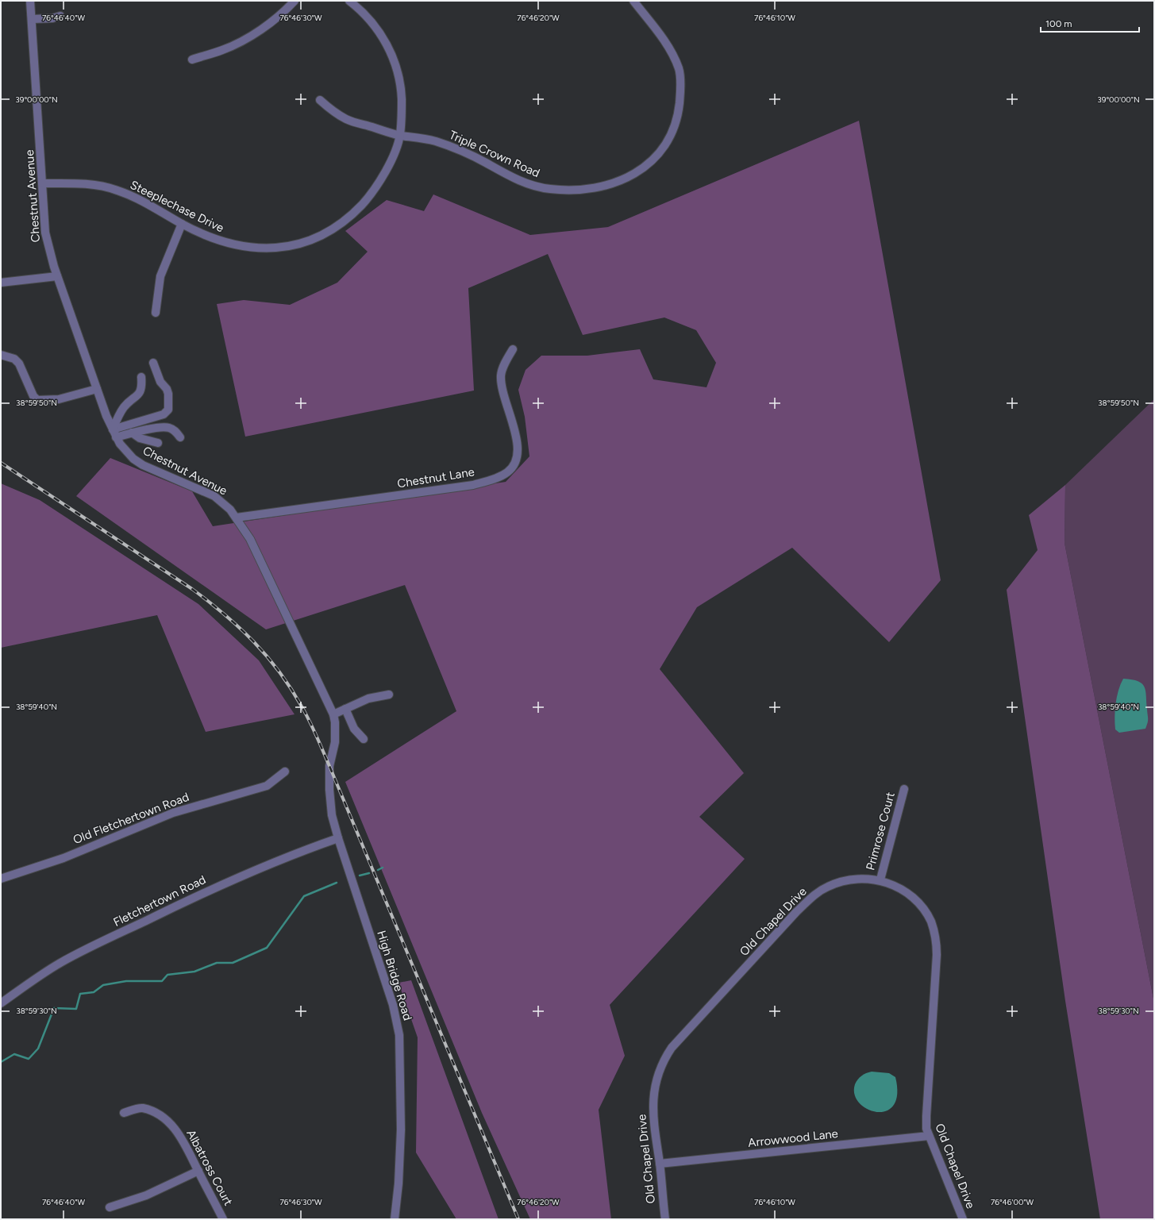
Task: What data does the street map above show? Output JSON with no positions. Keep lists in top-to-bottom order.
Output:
{
  "streets": {
    "street": [
      "Triple Crown Road",
      "Chestnut Avenue",
      "Steeplechase Drive",
      "Chestnut Lane",
      "Old Fletchertown Road",
      "Primrose Court",
      "Fletchertown Road",
      "Old Chapel Drive",
      "High Bridge Road",
      "Arrowwood Lane",
      "Albatross Court"
    ]
  },
  "crossings": [
    ["Triple Crown Road", "Steeplechase Drive"],
    ["Chestnut Avenue", "Steeplechase Drive"],
    ["Chestnut Avenue", "Chestnut Lane"],
    ["Chestnut Avenue", "Fletchertown Road"],
    ["Chestnut Avenue", "High Bridge Road"],
    ["Primrose Court", "Old Chapel Drive"],
    ["Fletchertown Road", "High Bridge Road"],
    ["Old Chapel Drive", "Arrowwood Lane"]
  ],
  "scale_bar": "100 m",
  "coordinates": [
    "76°46'40\"W",
    "76°46'30\"W",
    "76°46'20\"W",
    "76°46'10\"W",
    "39°00'00\"N",
    "38°59'50\"N",
    "38°59'40\"N",
    "38°59'30\"N",
    "76°46'00\"W"
  ]
}
